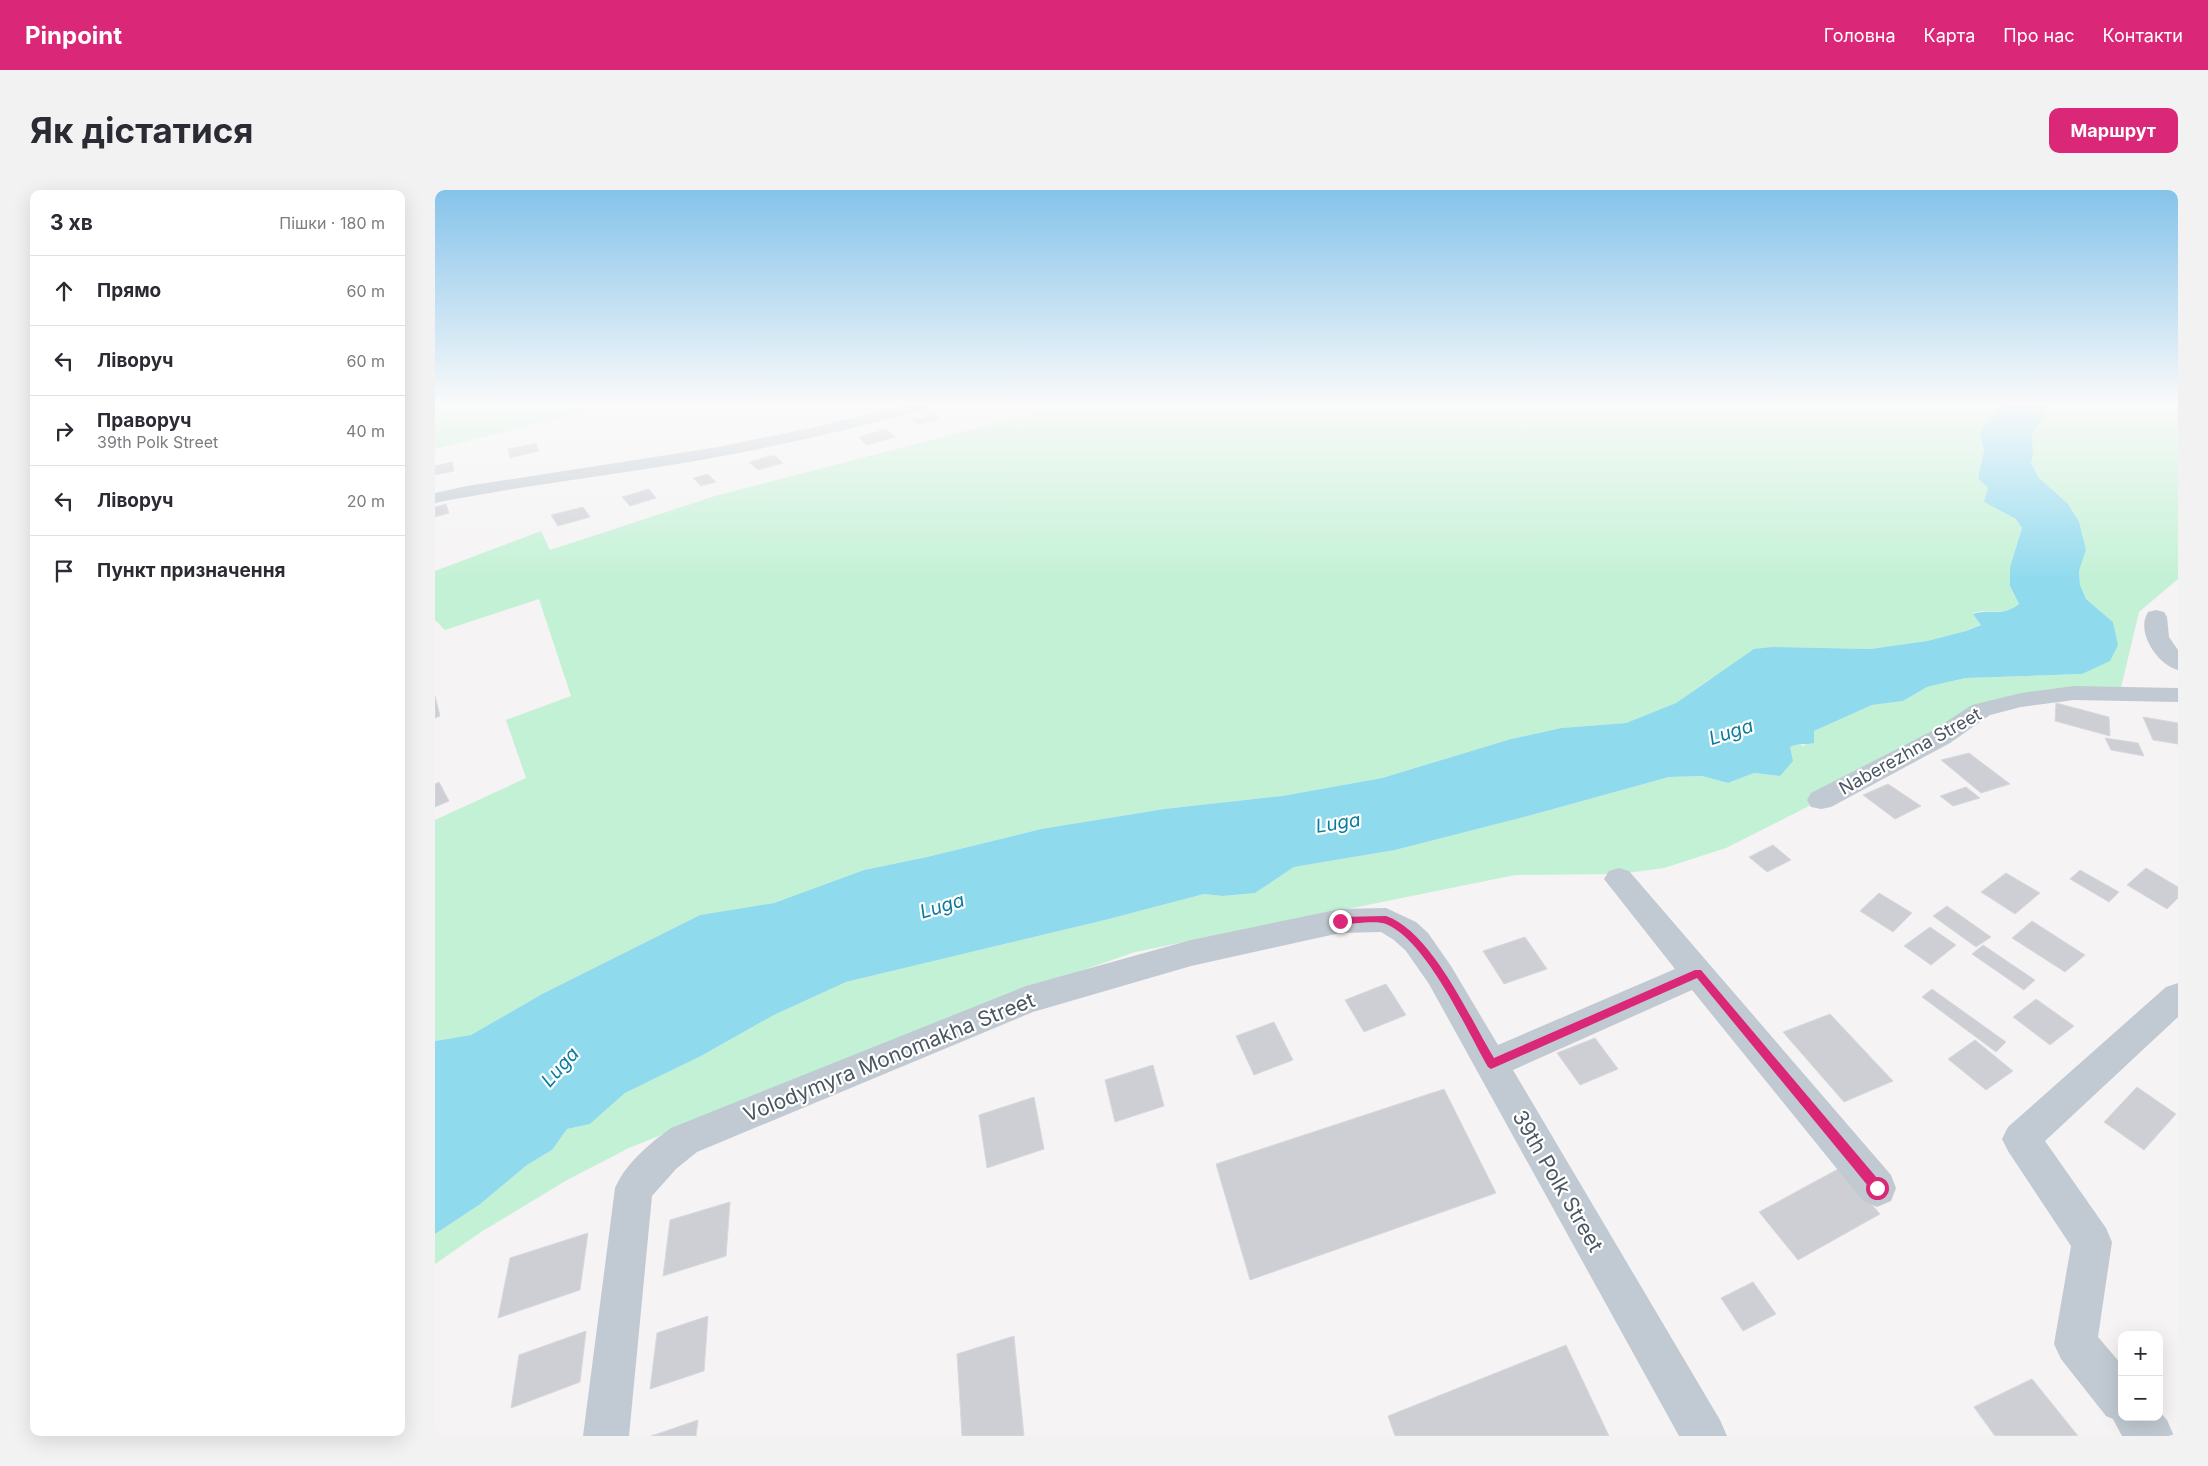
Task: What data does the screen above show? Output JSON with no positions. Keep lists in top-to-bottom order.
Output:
{
  "streets": {
    "street": ["Naberezhna Street", "Volodymyra Monomakha Street", "39th Polk Street"]
  },
  "crossings": [
    ["Volodymyra Monomakha Street", "39th Polk Street"]
  ],
  "water": ["Luga"],
  "page": {
    "header": "Pinpoint",
    "nav": [
      "Головна",
      "Карта",
      "Про нас",
      "Контакти"
    ],
    "buttons": "Маршрут",
    "title": "Як дістатися",
    "heading": ["3 хв", "Пішки · 180 m"],
    "list": [
      ["Прямо", "60 m"],
      ["Ліворуч", "60 m"],
      ["Праворуч", "39th Polk Street", "40 m"],
      ["Ліворуч", "20 m"],
      "Пункт призначення"
    ],
    "map_buttons": ["+", "−"]
  }
}
